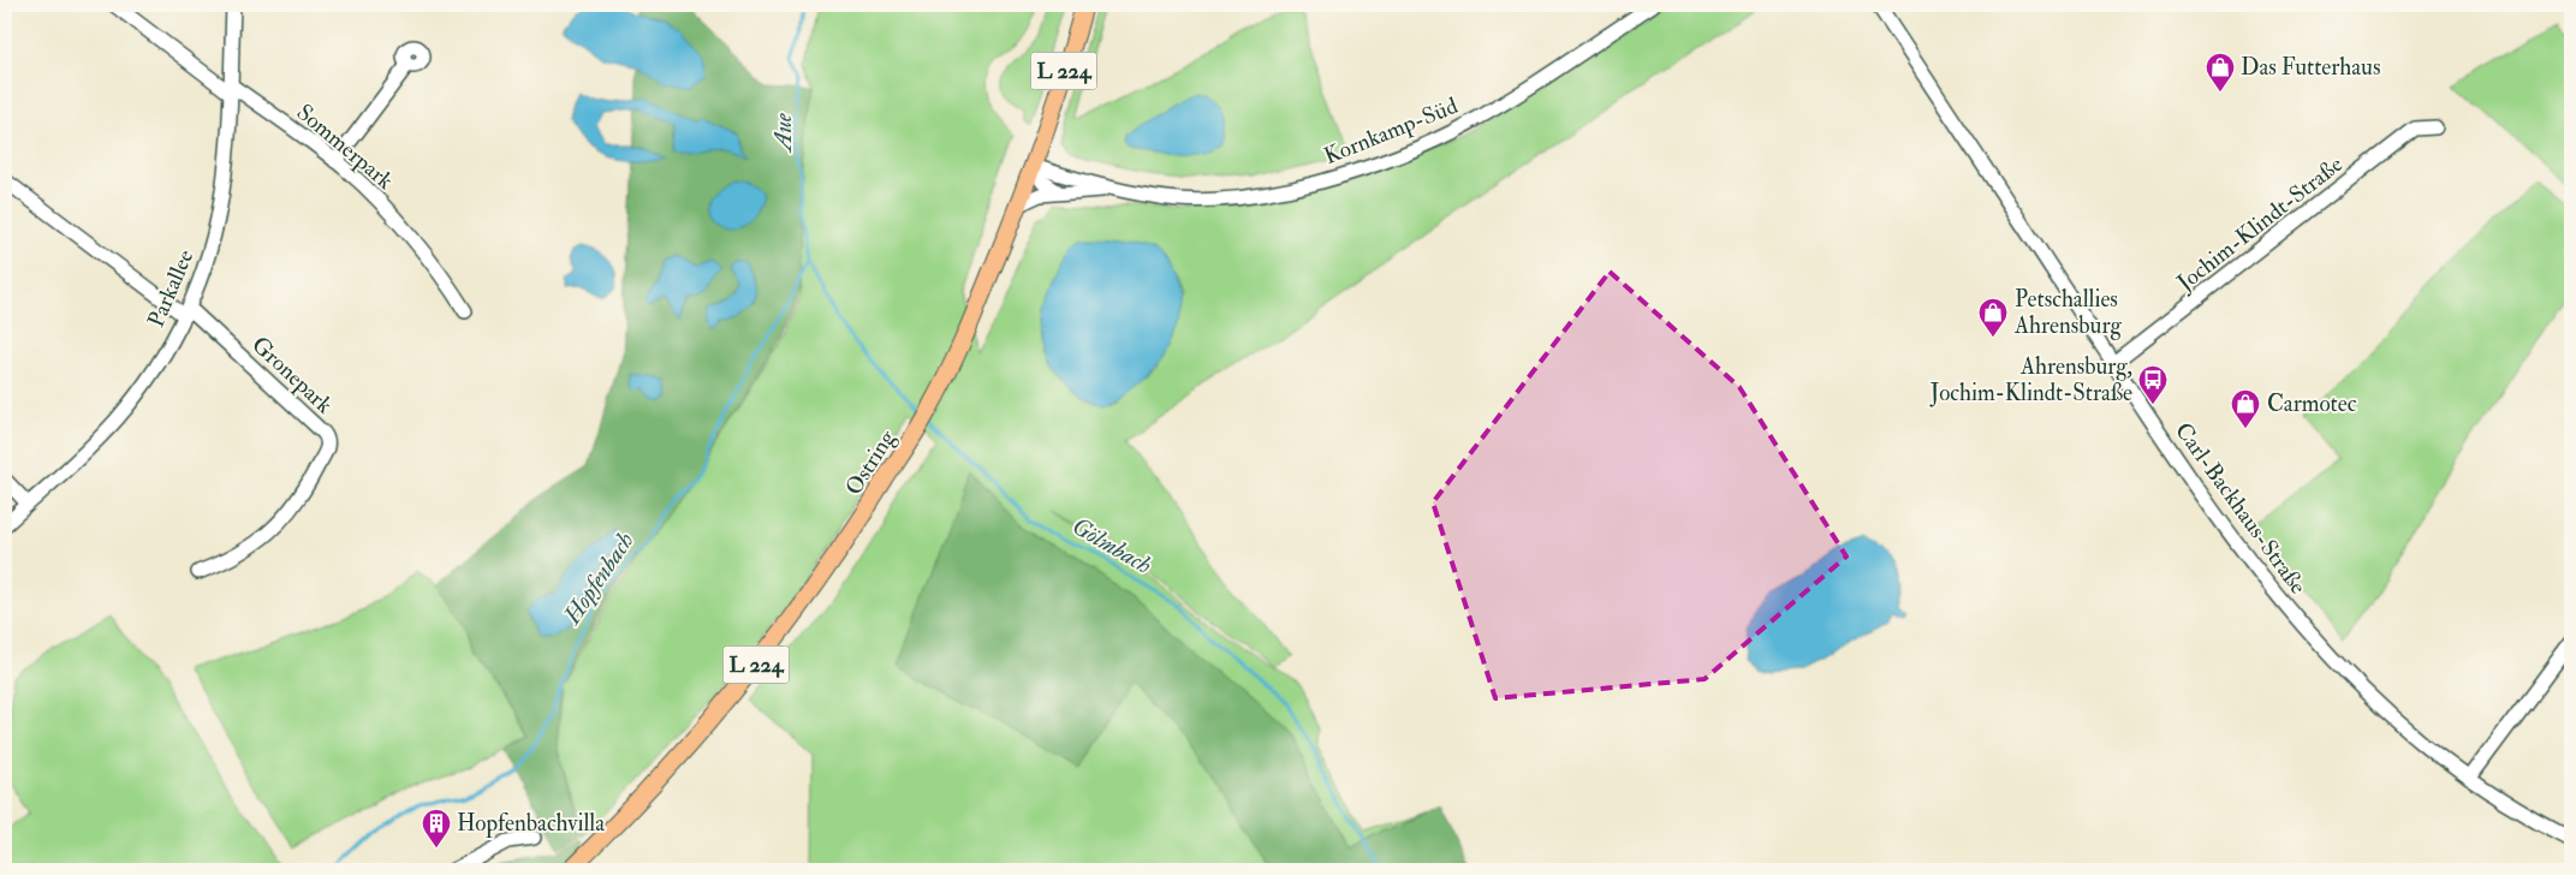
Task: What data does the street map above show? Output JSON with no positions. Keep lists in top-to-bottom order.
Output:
{
  "streets": {
    "main road": ["L 224", "Ostring"],
    "street": [
      "Kornkamp-Süd",
      "Sommerpark",
      "Jochim-Klindt-Straße",
      "Parkallee",
      "Gronepark",
      "Carl-Backhaus-Straße"
    ]
  },
  "crossings": [
    ["Kornkamp-Süd", "Ostring"],
    ["Sommerpark", "Parkallee"],
    ["Jochim-Klindt-Straße", "Carl-Backhaus-Straße"],
    ["Parkallee", "Gronepark"]
  ],
  "water": ["Aue", "Gölmbach", "Hopfenbach"],
  "places": {
    "shop": ["Das Futterhaus", "Petschallies Ahrensburg", "Carmotec"],
    "bus stop": ["Ahrensburg, Jochim-Klindt-Straße"],
    "building": ["Hopfenbachvilla"]
  }
}
